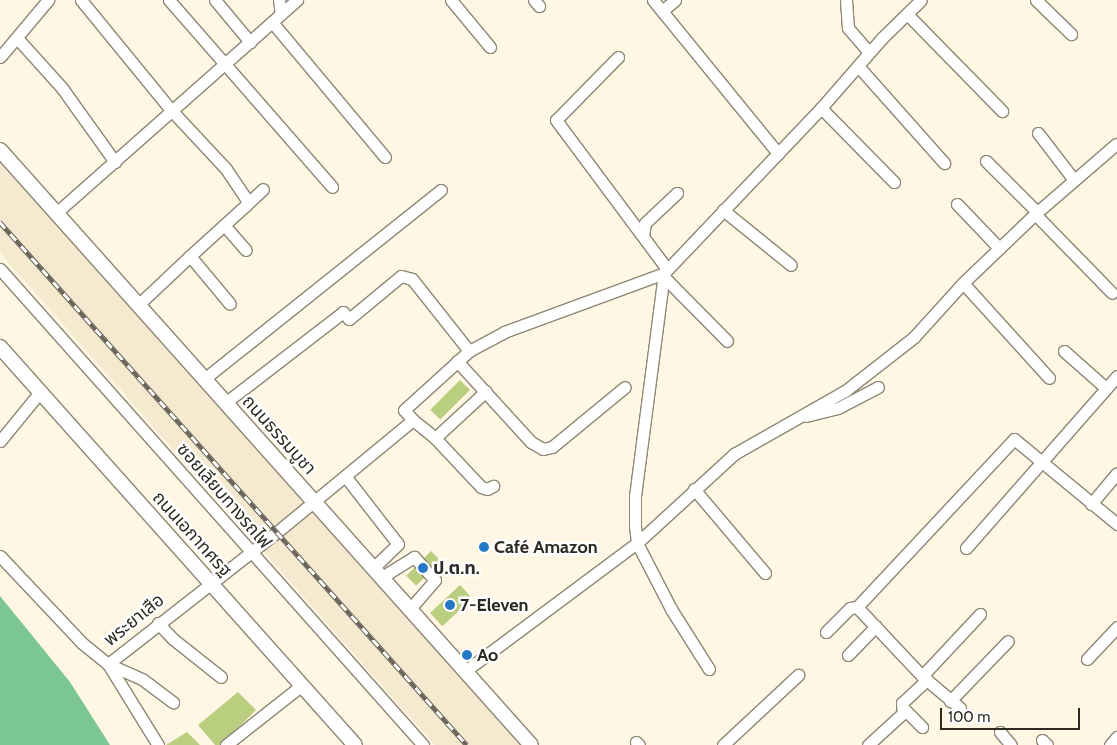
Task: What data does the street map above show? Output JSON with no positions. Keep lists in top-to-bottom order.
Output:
{
  "streets": {
    "main road": ["ถนนธรรมบูชา", "ถนนเอกาทศรฐ"],
    "street": ["ซอยเลียบทางรถไฟ", "พระยาเสือ"]
  },
  "crossings": [
    ["ถนนธรรมบูชา", "พระยาเสือ"],
    ["ซอยเลียบทางรถไฟ", "พระยาเสือ"],
    ["ถนนเอกาทศรฐ", "พระยาเสือ"]
  ],
  "places": [
    "Café Amazon",
    "ป.ต.ท.",
    "7-Eleven",
    "Ao"
  ],
  "scale_bar": "100 m"
}
